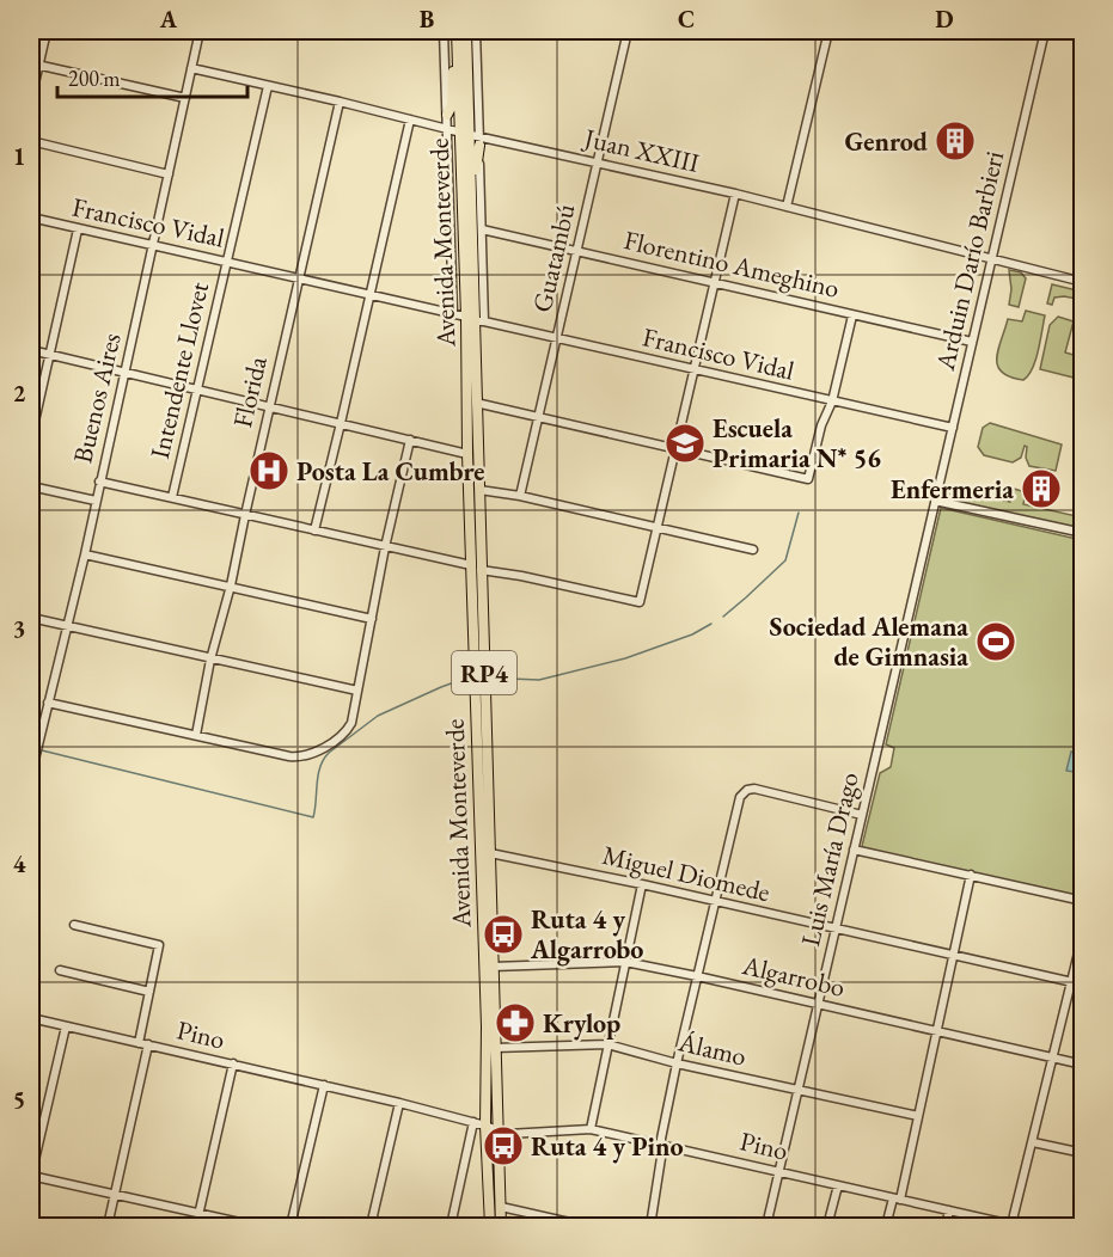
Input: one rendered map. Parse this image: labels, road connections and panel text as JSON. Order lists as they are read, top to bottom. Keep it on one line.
{"streets":{"main road":["Avenida Monteverde","RP4"],"street":["Juan XXIII","Francisco Vidal","Guatambú","Arduin Darío Barbieri","Florentino Ameghino","Intendente Llovet","Florida","Buenos Aires","Luis María Drago","Miguel Diomede","Algarrobo","Pino","Álamo"]},"crossings":[["Juan XXIII","Avenida Monteverde"],["Juan XXIII","Guatambú"],["Juan XXIII","Arduin Darío Barbieri"],["Juan XXIII","Intendente Llovet"],["Juan XXIII","Florida"],["Juan XXIII","Buenos Aires"],["Francisco Vidal","Avenida Monteverde"],["Francisco Vidal","Guatambú"],["Francisco Vidal","Arduin Darío Barbieri"],["Francisco Vidal","Intendente Llovet"],["Francisco Vidal","Florida"],["Francisco Vidal","Buenos Aires"],["Avenida Monteverde","Miguel Diomede"],["Avenida Monteverde","Algarrobo"],["Avenida Monteverde","Pino"],["Avenida Monteverde","Álamo"],["Guatambú","Florentino Ameghino"],["Arduin Darío Barbieri","Florentino Ameghino"],["Arduin Darío Barbieri","Luis María Drago"],["Luis María Drago","Miguel Diomede"],["Luis María Drago","Algarrobo"],["Luis María Drago","Pino"],["Luis María Drago","Álamo"]],"places":{"building":["Genrod","Enfermeria"],"school or university":["Escuela Primaria N* 56"],"hospital":["Posta La Cumbre"],"sports":["Sociedad Alemana de Gimnasia"],"bus stop":["Ruta 4 y Algarrobo","Ruta 4 y Pino"],"pharmacy":["Krylop"]},"scale_bar":"200 m","grid":{"columns":["A","B","C","D"],"rows":["1","2","3","4","5"]}}
